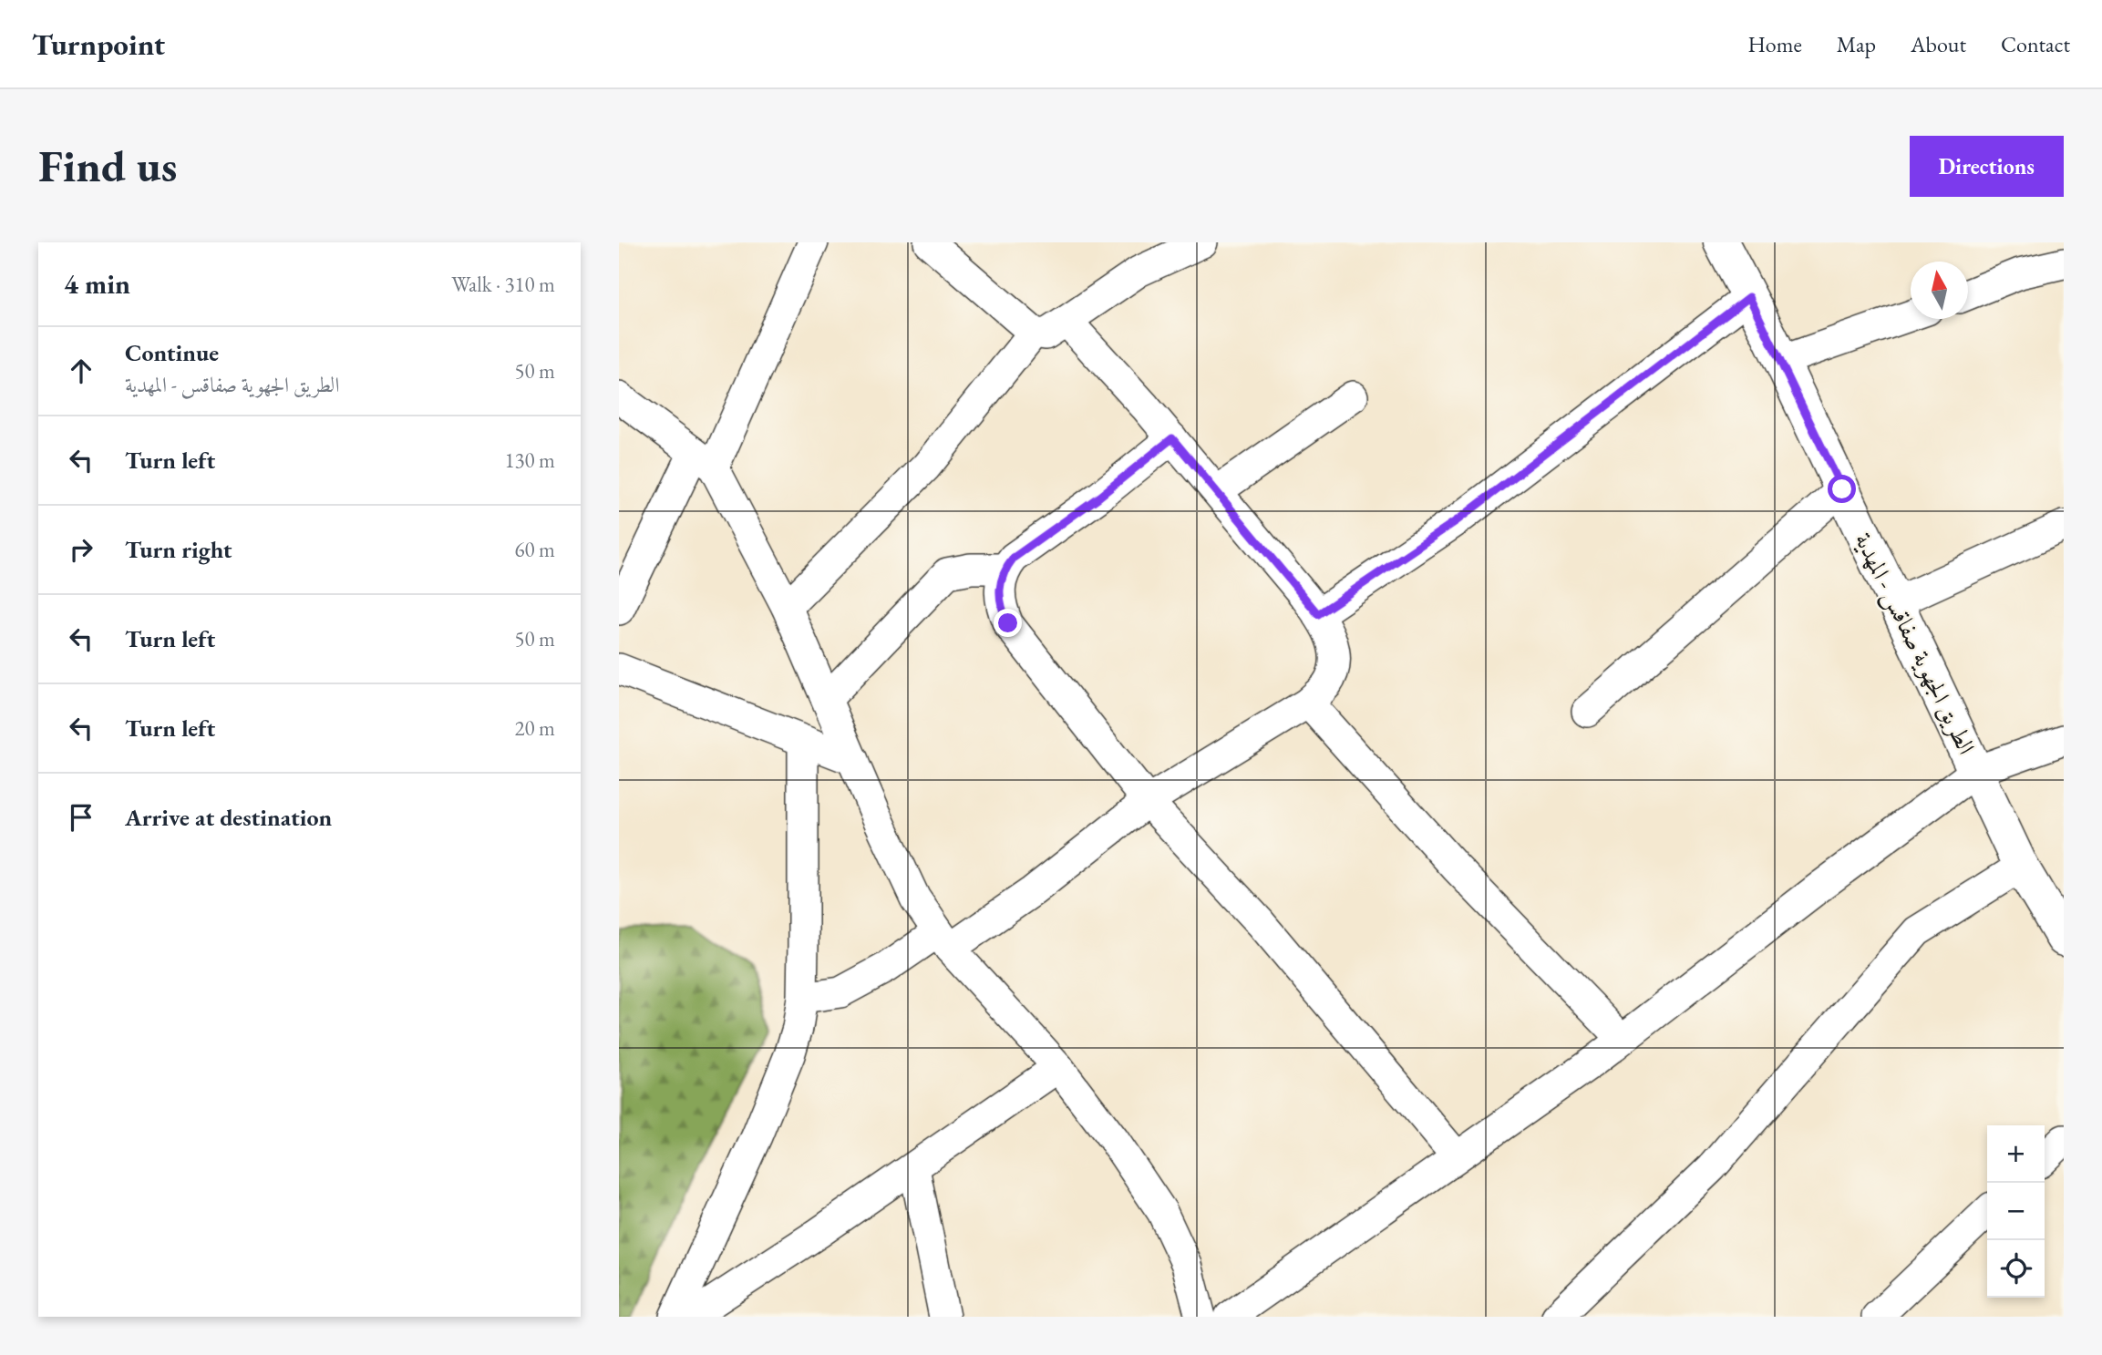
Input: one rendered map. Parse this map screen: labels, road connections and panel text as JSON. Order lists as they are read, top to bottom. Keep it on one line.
{"streets":{"main road":["الطريق الجهوية صفاقس - المهدية"]},"north":"top","page":{"header":"Turnpoint","nav":["Home","Map","About","Contact"],"buttons":"Directions","title":"Find us","heading":["4 min","Walk · 310 m"],"list":[["Continue","الطريق الجهوية صفاقس - المهدية","50 m"],["Turn left","130 m"],["Turn right","60 m"],["Turn left","50 m"],["Turn left","20 m"],"Arrive at destination"],"map_buttons":["+","−"]}}
